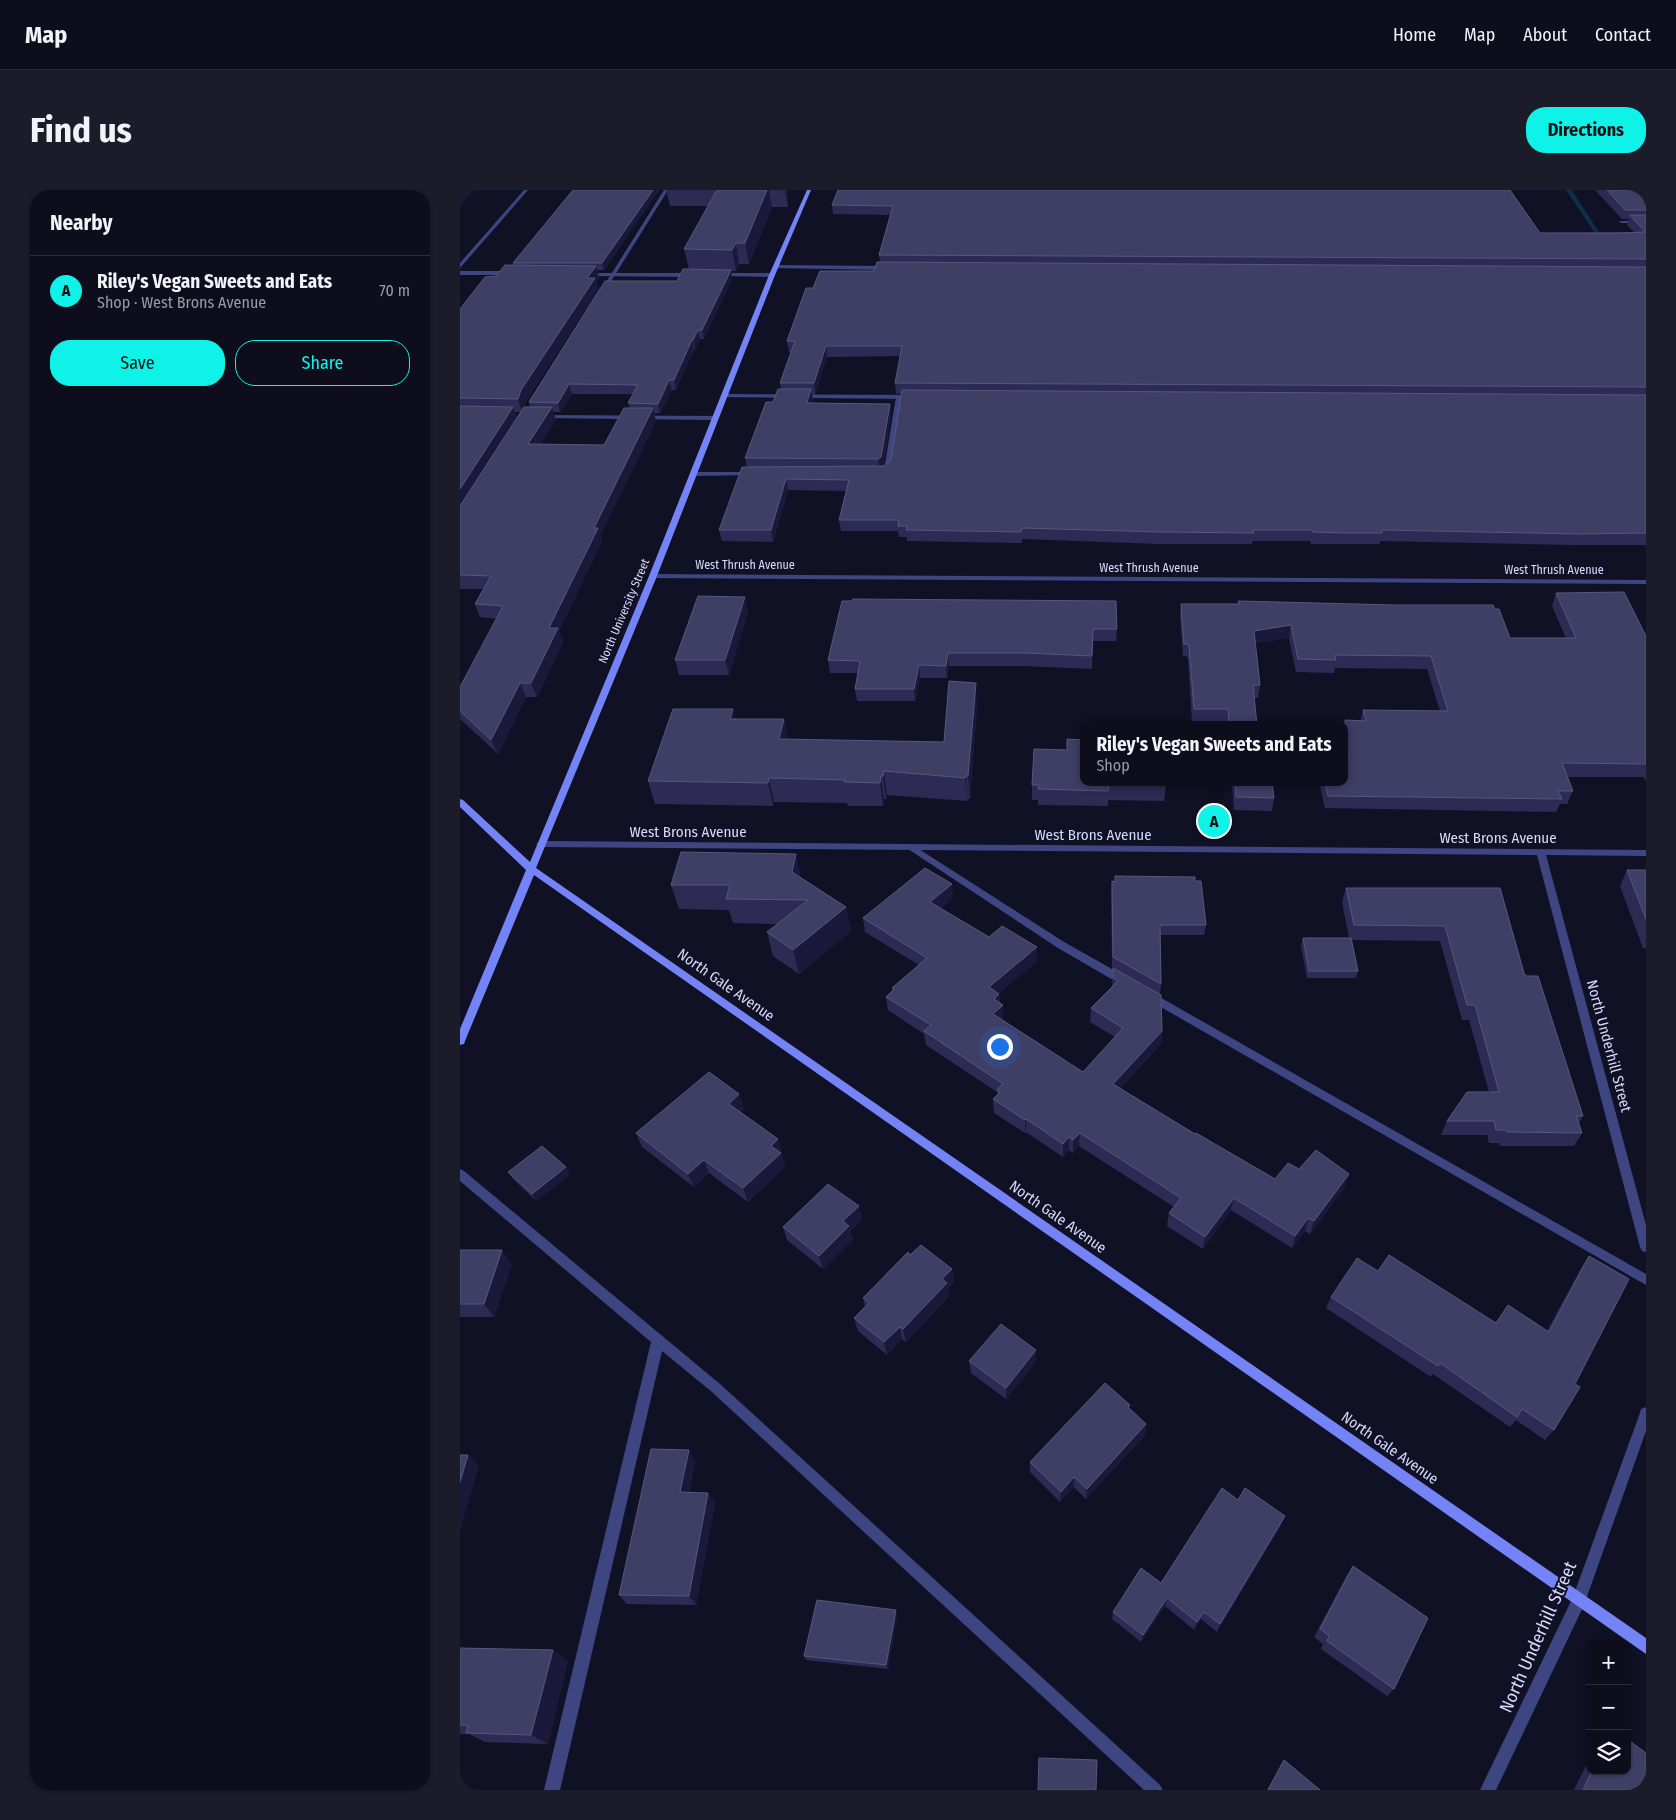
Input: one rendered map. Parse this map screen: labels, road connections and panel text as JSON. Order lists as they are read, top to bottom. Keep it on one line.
{"streets":{"main road":["North University Street","North Gale Avenue"],"street":["West Thrush Avenue","West Brons Avenue","North Underhill Street"]},"crossings":[["West Thrush Avenue","North University Street"],["North University Street","West Brons Avenue"],["North University Street","North Gale Avenue"],["West Brons Avenue","North Underhill Street"],["North Gale Avenue","North Underhill Street"]],"page":{"header":"Map","nav":["Home","Map","About","Contact"],"buttons":["Directions",["Save","Share"]],"title":"Find us","heading":"Nearby","list":[{"mark":"A","name":"Riley's Vegan Sweets and Eats","note":"Shop · West Brons Avenue","value":"70 m"}],"popup":["Riley's Vegan Sweets and Eats","Shop"],"pins":"A","map_buttons":["+","−"]}}
